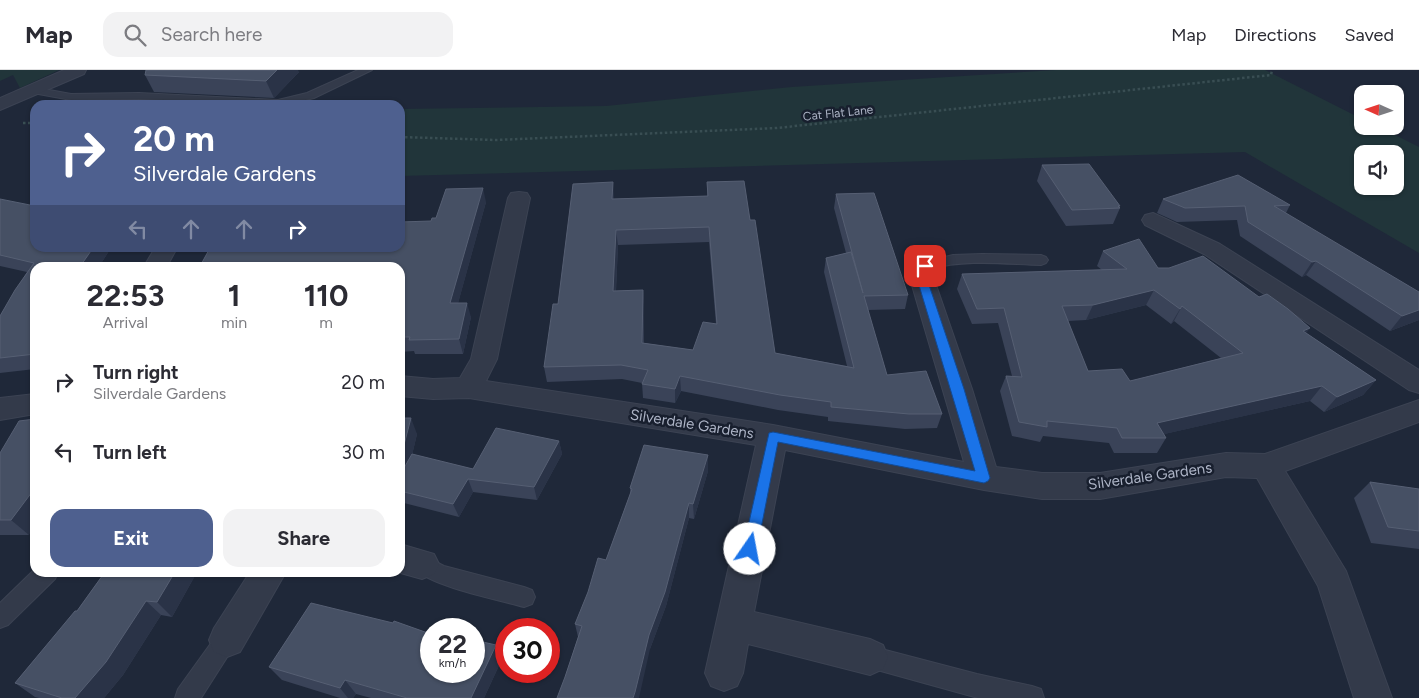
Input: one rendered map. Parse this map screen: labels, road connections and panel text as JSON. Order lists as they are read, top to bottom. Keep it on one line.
{"streets":{"street":["Silverdale Gardens"],"path":["Cat Flat Lane"]},"north":"left","page":{"header":"Map","search":"Search here","nav":["Map","Directions","Saved"],"turn":["20 m","Silverdale Gardens"],"eta":["22:53","Arrival","1","min","110","m"],"list":[{"name":"Turn right","note":"Silverdale Gardens","value":"20 m"},{"name":"Turn left","value":"30 m"}],"buttons":["Exit","Share"],"speed":"22 km/h","limit":"30"}}
